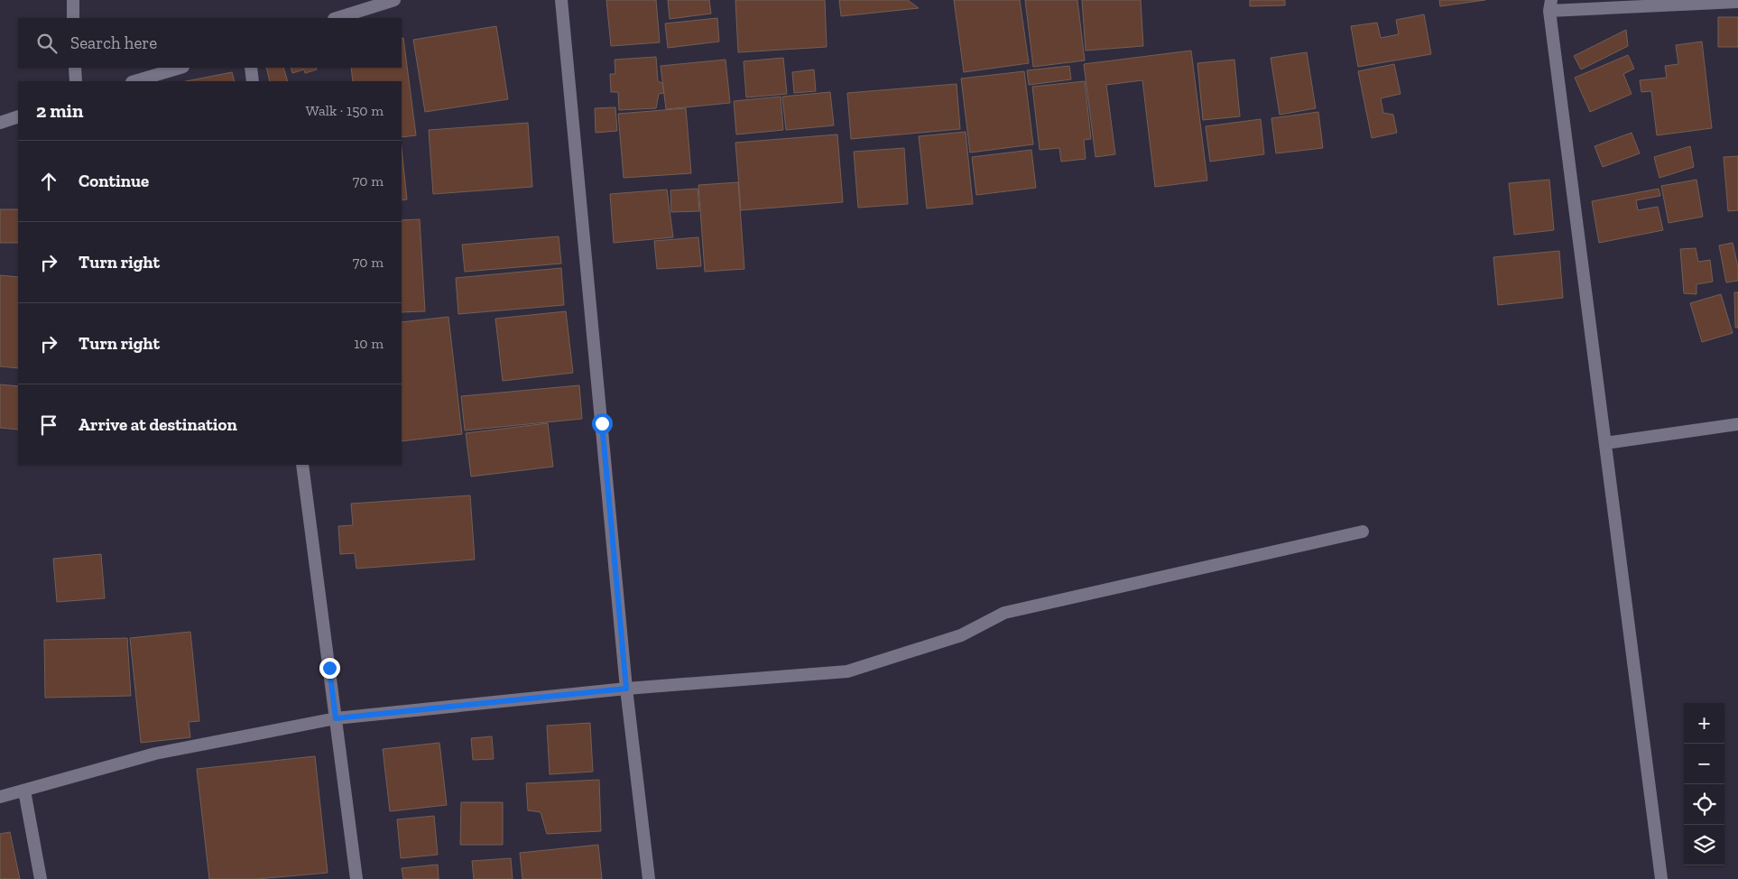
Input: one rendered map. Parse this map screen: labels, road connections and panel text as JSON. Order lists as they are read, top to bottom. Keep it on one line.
{"page":{"search":"Search here","heading":["2 min","Walk · 150 m"],"list":[["Continue","70 m"],["Turn right","70 m"],["Turn right","10 m"],"Arrive at destination"],"map_buttons":["+","−"]}}
